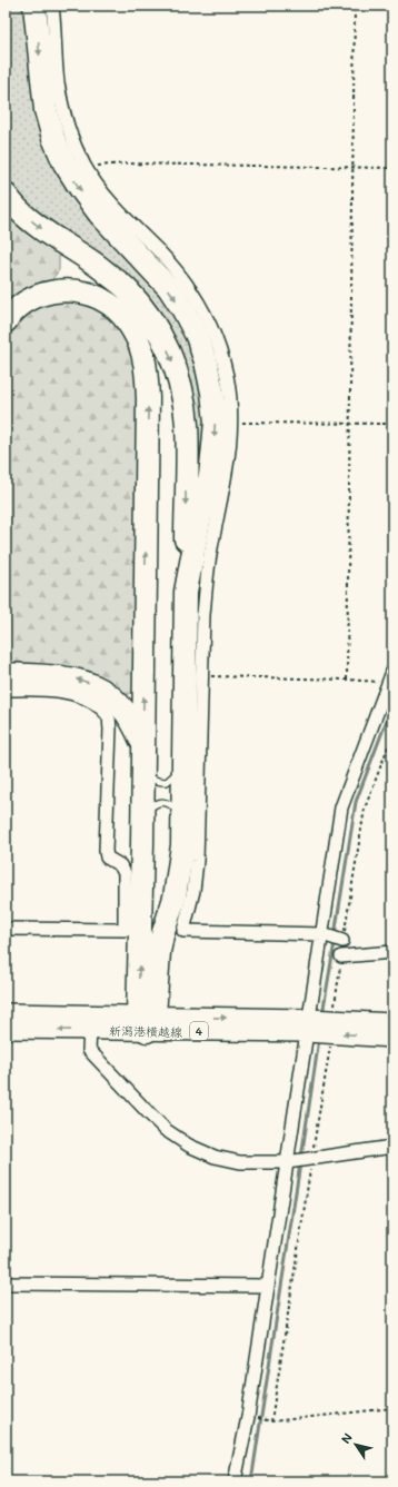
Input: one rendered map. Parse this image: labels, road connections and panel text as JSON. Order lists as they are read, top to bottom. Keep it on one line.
{"streets":{"main road":["新潟港横越線","4"]},"north":"top left"}
